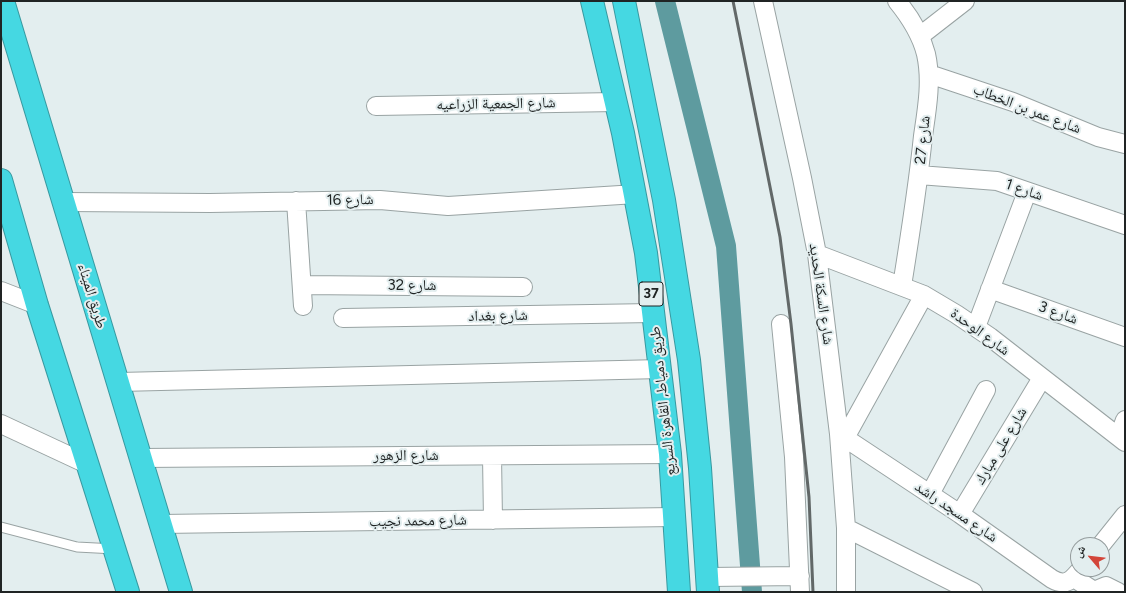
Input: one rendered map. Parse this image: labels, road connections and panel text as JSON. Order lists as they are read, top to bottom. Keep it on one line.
{"streets":{"highway":["37","طريق الميناء","طريق دمياط, القاهرة السريع"],"street":["شارع الجمعية الزراعيه","شارع عمر بن الخطاب","شارع 27","شارع 1","شارع 16","شارع 32","شارع السكة الحديد","شارع 3","شارع بغداد","شارع الوحدة","شارع على مبارك","شارع الزهور","شارع مسجد راشد","شارع محمد نجيب"]},"crossings":[["شارع الجمعية الزراعيه","طريق دمياط, القاهرة السريع"],["شارع عمر بن الخطاب","شارع 27"],["شارع 27","شارع 1"],["شارع 27","شارع الوحدة"],["شارع 16","طريق الميناء"],["شارع 16","طريق دمياط, القاهرة السريع"],["شارع السكة الحديد","شارع الوحدة"],["شارع السكة الحديد","شارع مسجد راشد"],["طريق الميناء","شارع الزهور"],["طريق الميناء","شارع محمد نجيب"],["شارع بغداد","طريق دمياط, القاهرة السريع"],["شارع الوحدة","شارع على مبارك"],["طريق دمياط, القاهرة السريع","شارع الزهور"],["طريق دمياط, القاهرة السريع","شارع محمد نجيب"],["شارع على مبارك","شارع مسجد راشد"]],"north":"top left"}
